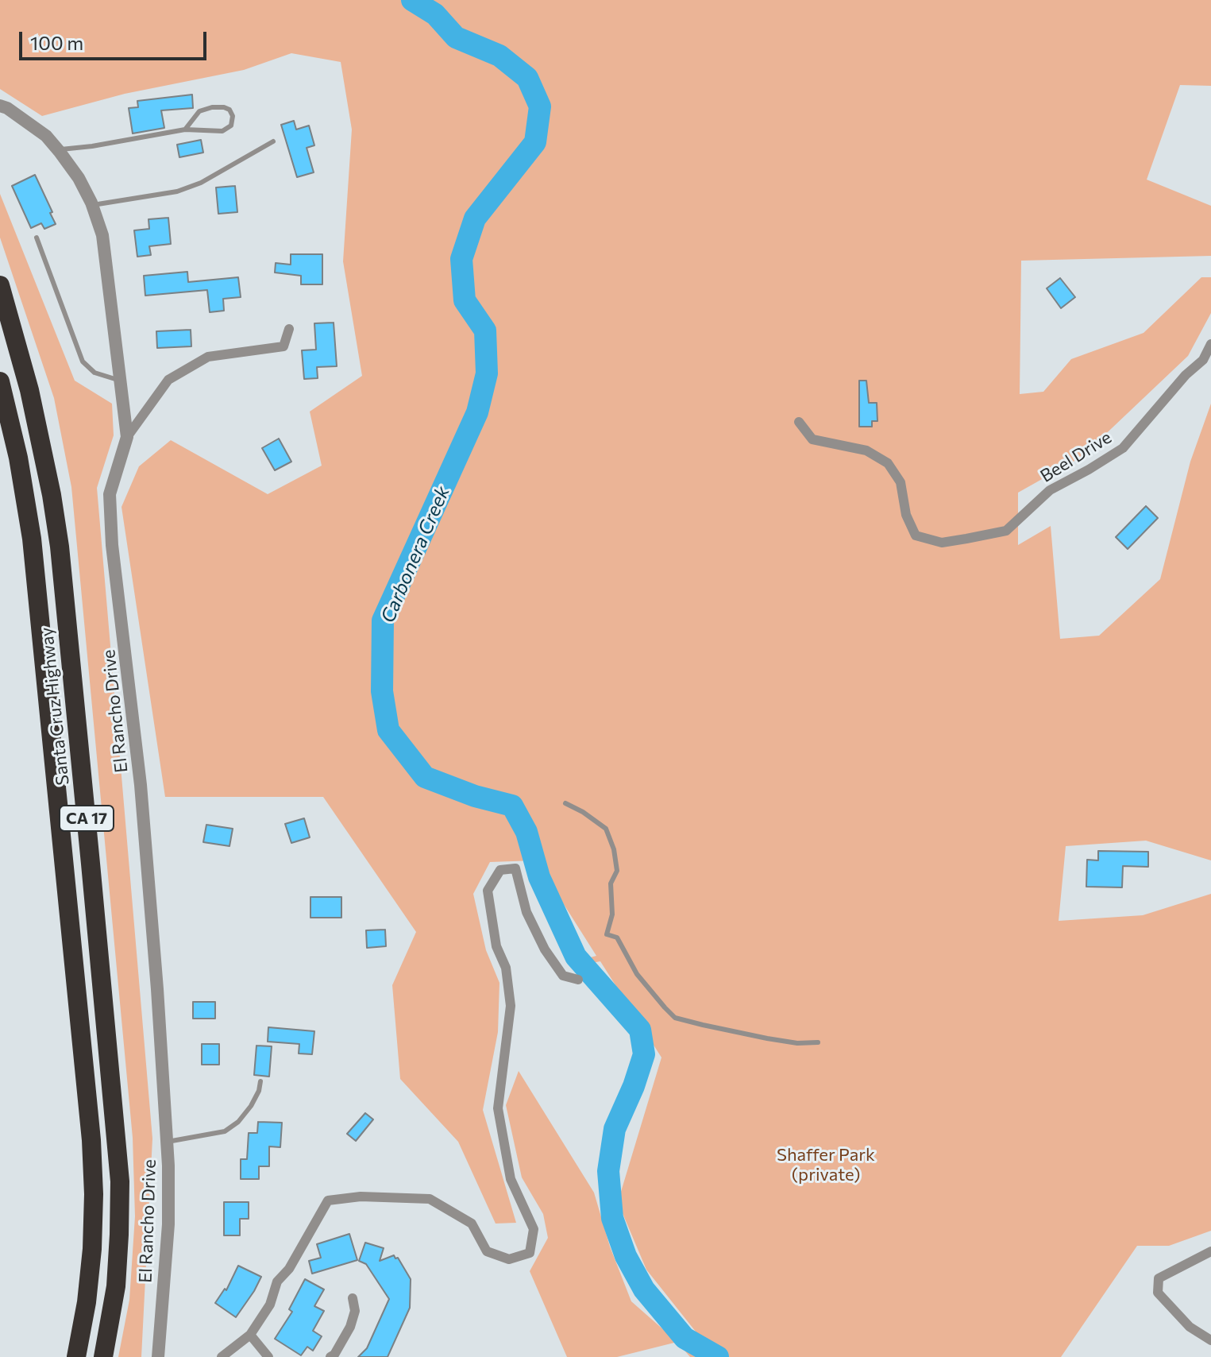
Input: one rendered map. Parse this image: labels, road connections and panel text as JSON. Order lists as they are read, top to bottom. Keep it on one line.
{"streets":{"highway":["Santa Cruz Highway","CA 17"],"street":["Beel Drive","El Rancho Drive"]},"water":["Carbonera Creek"],"parks":["Shaffer Park (private)"],"scale_bar":"100 m"}
